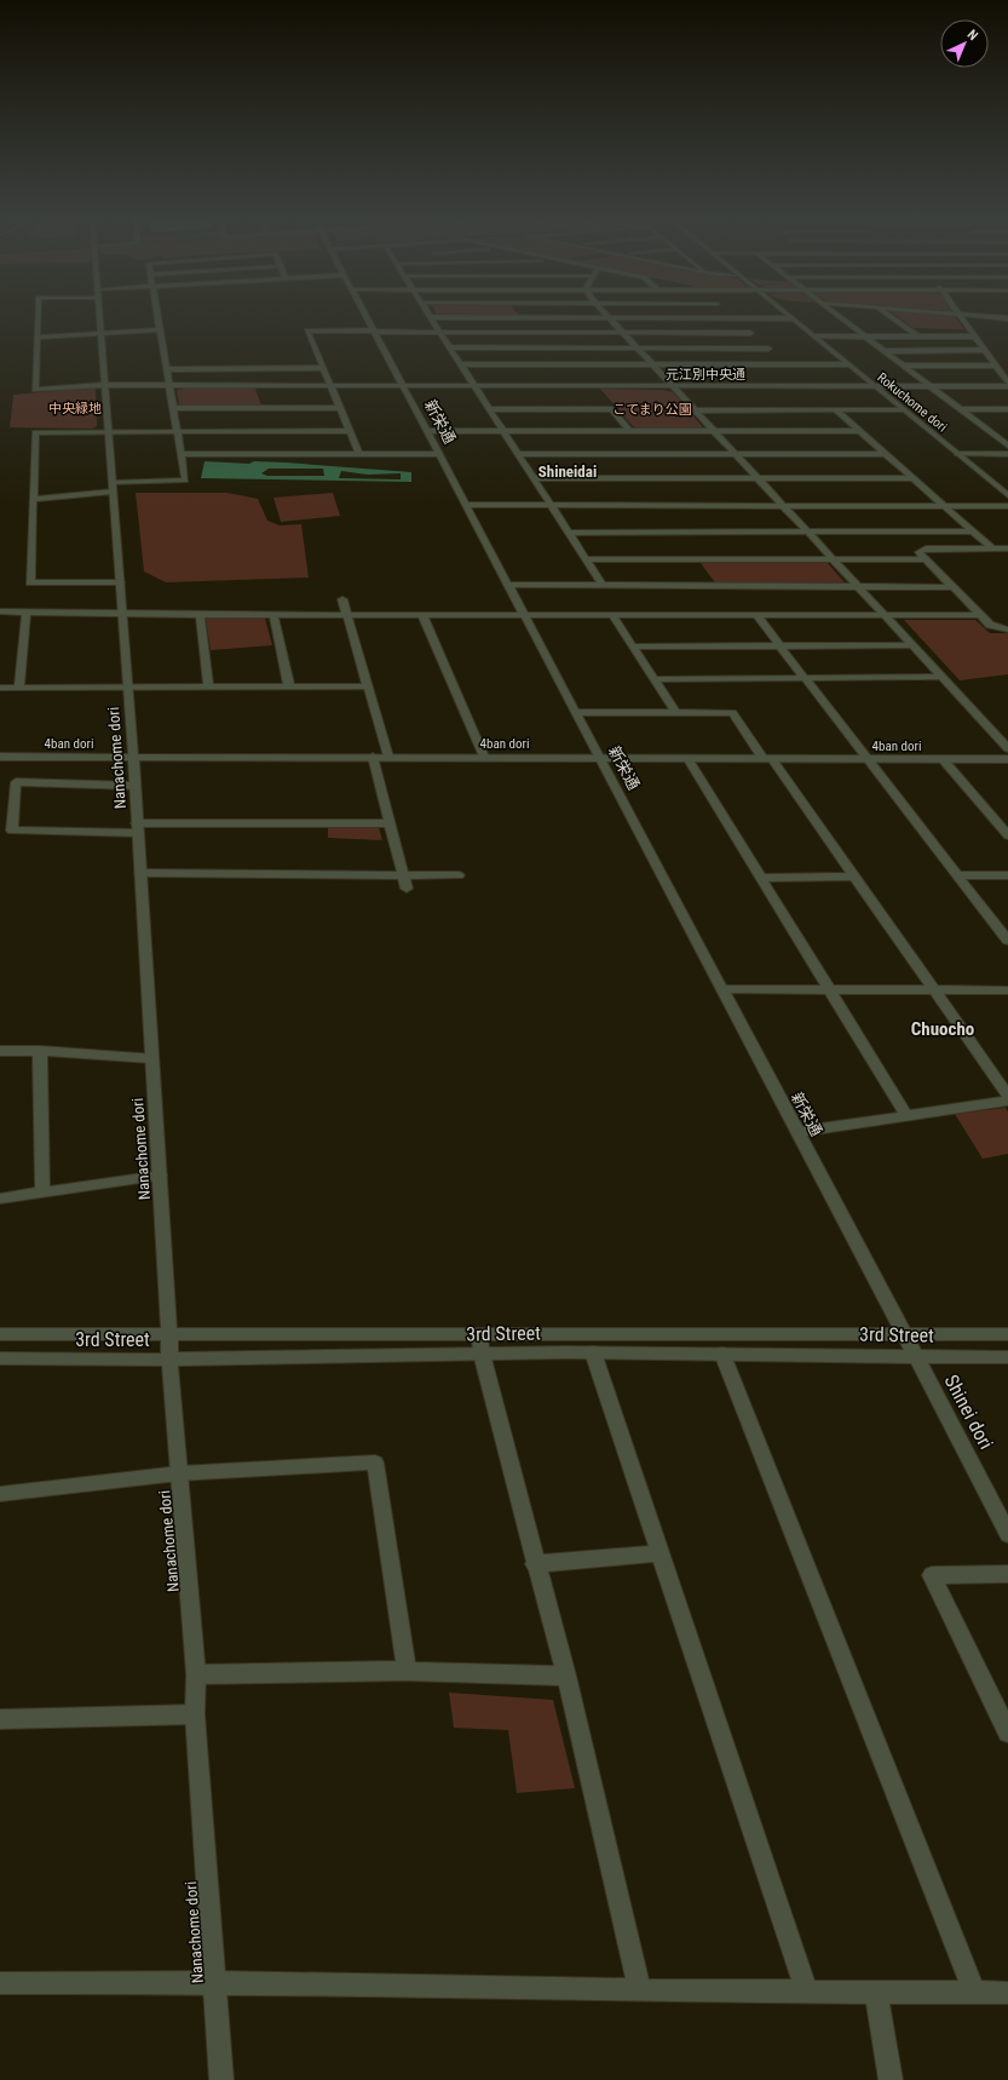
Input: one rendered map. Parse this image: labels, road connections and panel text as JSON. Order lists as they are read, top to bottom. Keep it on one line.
{"streets":{"street":["元江別中央通","Rokuchome dori","新栄通","4ban dori","Nanachome dori","3rd Street","Shinei dori"]},"crossings":[["元江別中央通","Rokuchome dori"],["元江別中央通","新栄通"],["元江別中央通","Nanachome dori"],["新栄通","4ban dori"],["新栄通","3rd Street"],["新栄通","Shinei dori"],["4ban dori","Nanachome dori"],["Nanachome dori","3rd Street"],["3rd Street","Shinei dori"]],"districts":["Shineidai","Chuocho"],"parks":["中央緑地","こてまり公園"],"north":"top right"}
